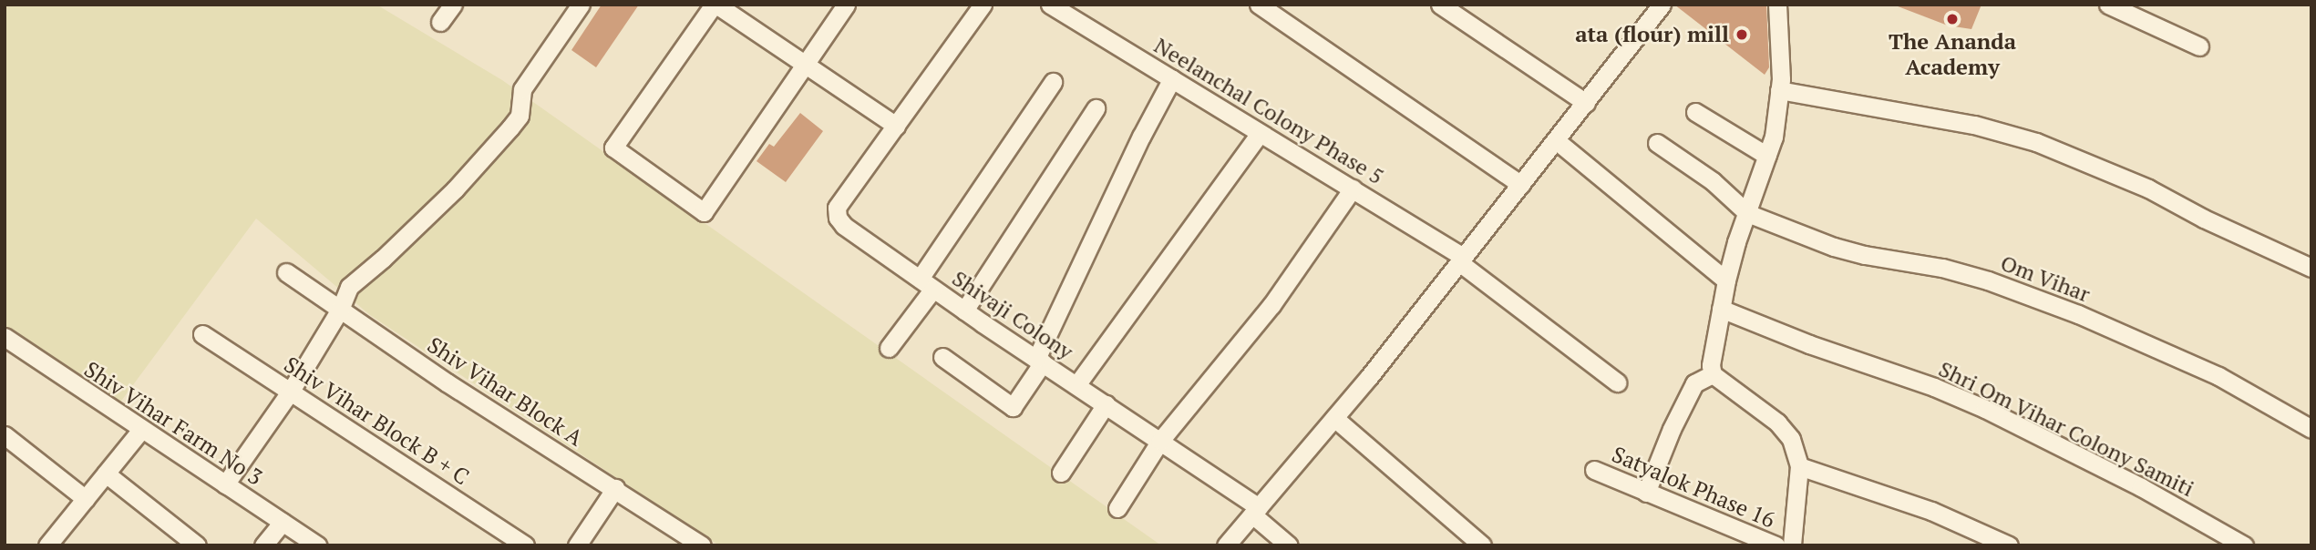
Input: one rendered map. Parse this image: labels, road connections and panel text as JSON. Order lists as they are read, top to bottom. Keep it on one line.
{"streets":{"street":["Neelanchal Colony Phase 5","Om Vihar","Shivaji Colony","Shiv Vihar Block A","Shiv Vihar Block B + C","Shiv Vihar Farm No 3","Shri Om Vihar Colony Samiti","Satyalok Phase 16"]},"places":["The Ananda Academy","ata (flour) mill"]}
